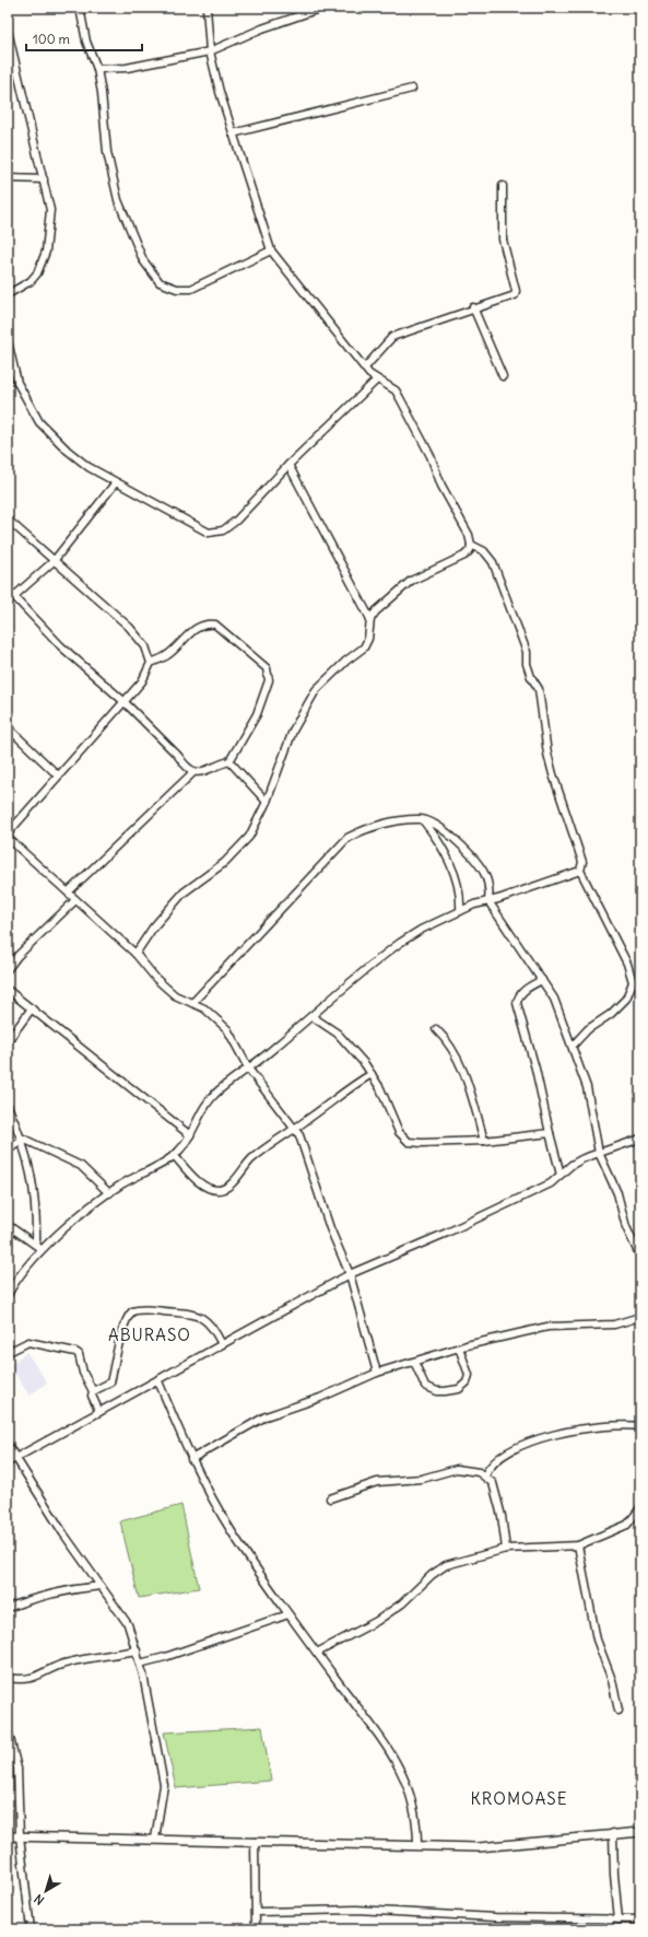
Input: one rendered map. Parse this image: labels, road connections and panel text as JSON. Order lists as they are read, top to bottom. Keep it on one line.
{"districts":["ABURASO","KROMOASE"],"scale_bar":"100 m","north":"bottom left"}
